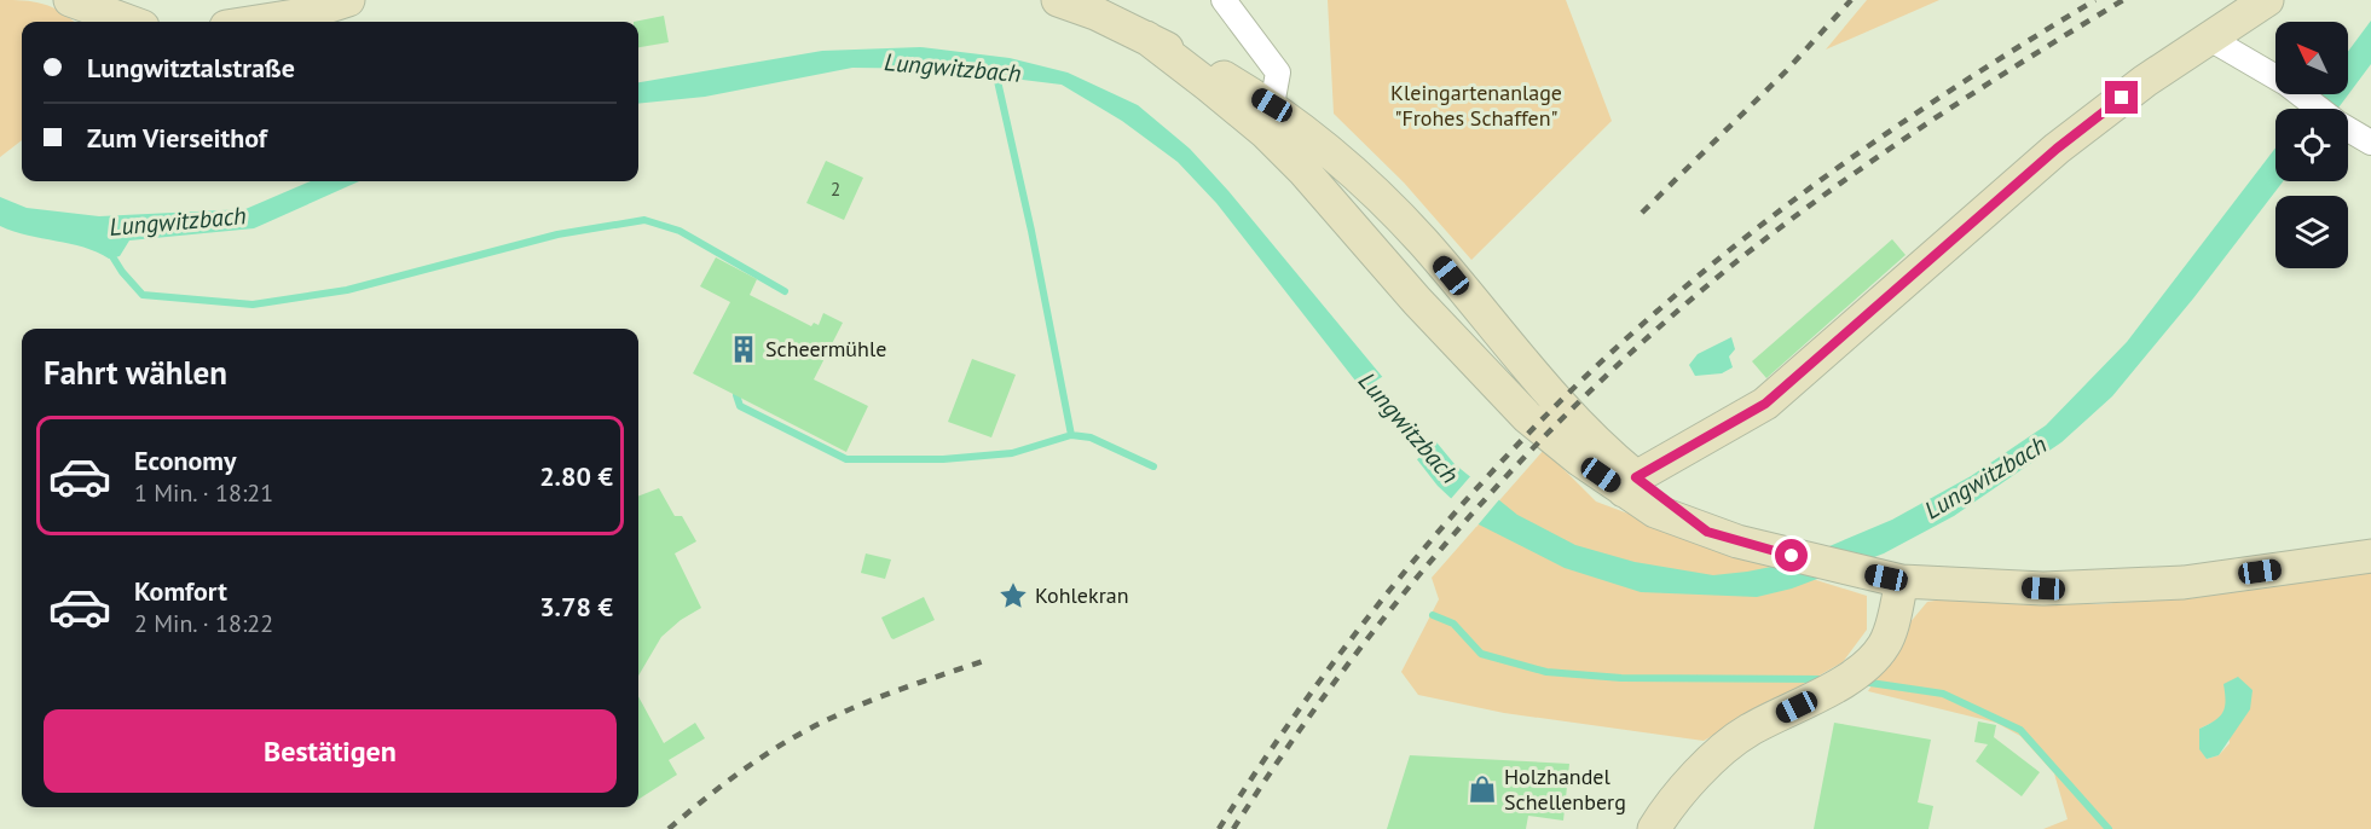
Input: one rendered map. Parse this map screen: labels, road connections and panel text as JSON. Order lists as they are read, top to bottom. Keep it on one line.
{"water":["Lungwitzbach"],"parks":["Kleingartenanlage \"Frohes Schaffen\""],"places":{"building":["Scheermühle"],"place":["Kohlekran"],"shop":["Holzhandel Schellenberg"]},"house_numbers":["2"],"north":"top left","page":{"banner":["Lungwitztalstraße","Zum Vierseithof"],"heading":"Fahrt wählen","list":[{"name":"Economy","note":"1 Min. · 18:21","value":"2.80 €"},{"name":"Komfort","note":"2 Min. · 18:22","value":"3.78 €"}],"buttons":"Bestätigen"}}
